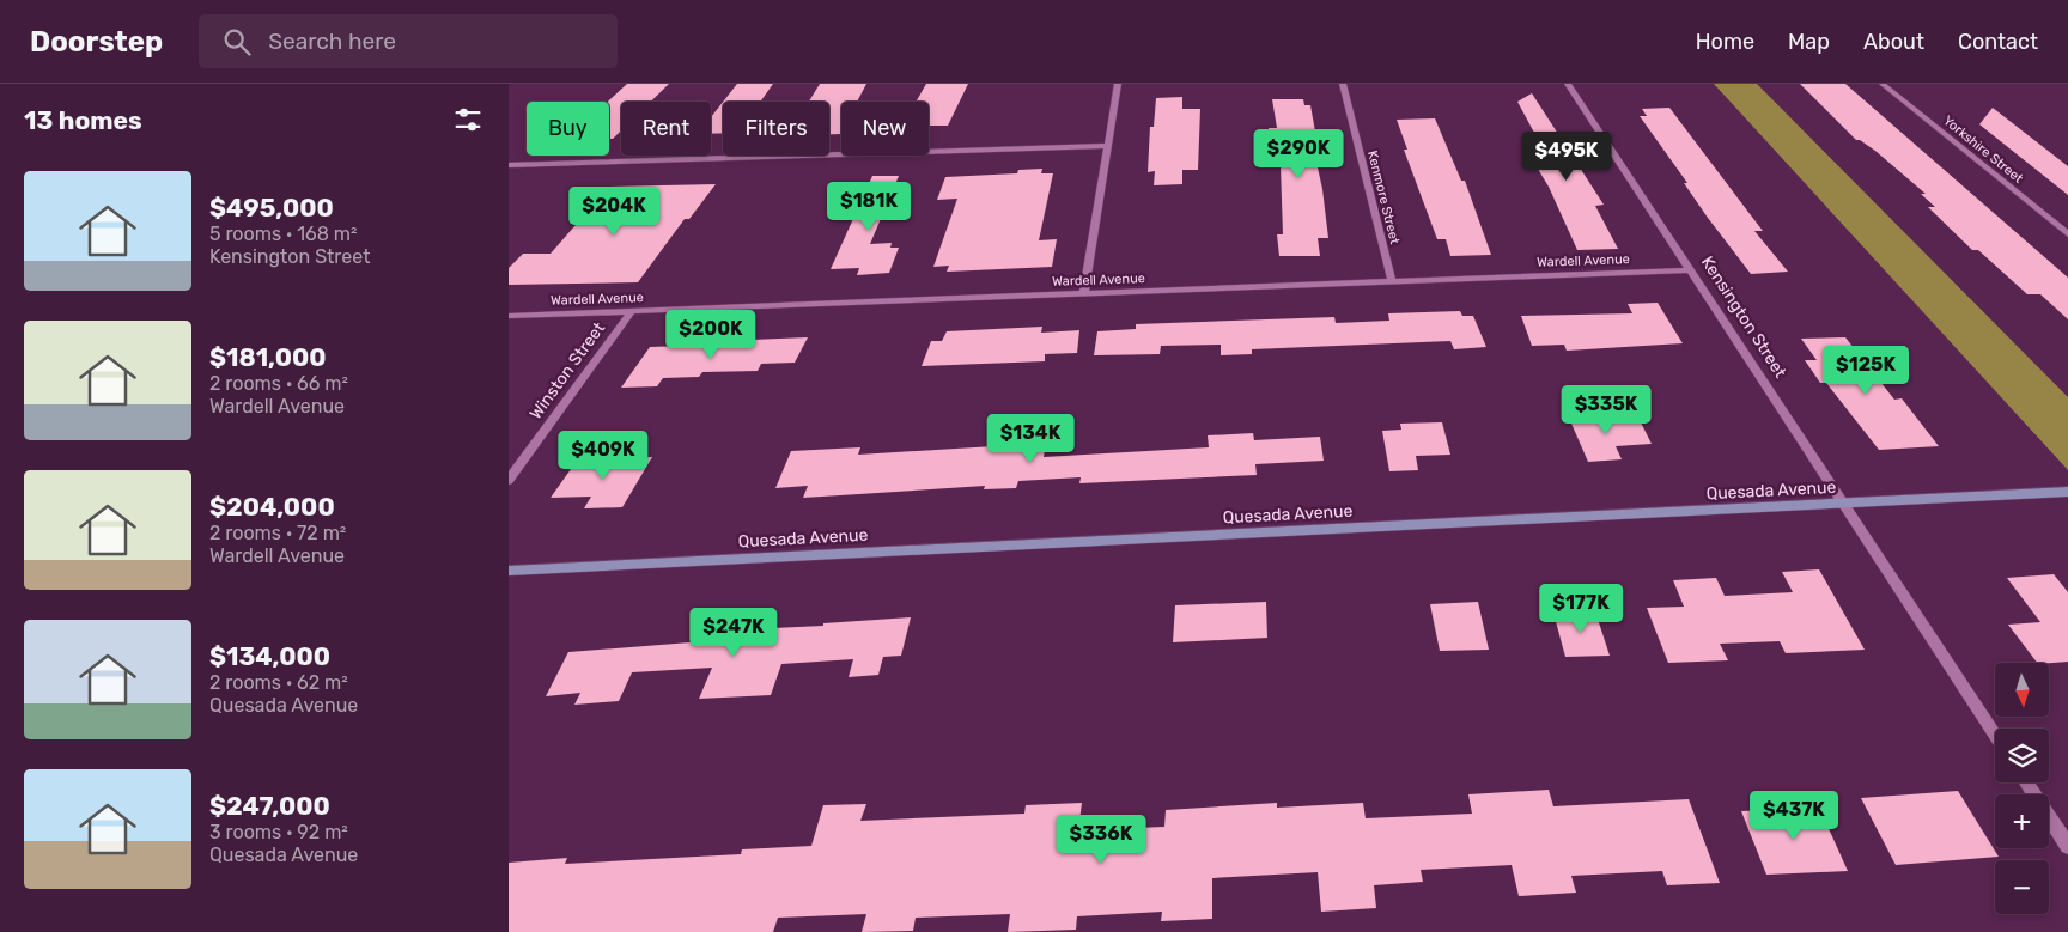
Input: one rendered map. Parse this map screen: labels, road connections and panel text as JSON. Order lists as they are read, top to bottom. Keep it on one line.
{"streets":{"street":["Yorkshire Street","Kenmore Street","Wardell Avenue","Kensington Street","Winston Street","Quesada Avenue"]},"crossings":[["Kenmore Street","Wardell Avenue"],["Wardell Avenue","Kensington Street"],["Wardell Avenue","Winston Street"],["Kensington Street","Quesada Avenue"]],"north":"bottom","page":{"header":"Doorstep","search":"Search here","nav":["Home","Map","About","Contact"],"heading":"13 homes","chip":["Buy","Rent","Filters","New"],"price":["$290K","$495K","$181K","$204K","$200K","$125K","$335K","$134K","$409K","$177K","$247K","$437K","$336K"],"list":[{"name":"$495,000","note":"5 rooms · 168 m² · Kensington Street"},{"name":"$181,000","note":"2 rooms · 66 m² · Wardell Avenue"},{"name":"$204,000","note":"2 rooms · 72 m² · Wardell Avenue"},{"name":"$134,000","note":"2 rooms · 62 m² · Quesada Avenue"},{"name":"$247,000","note":"3 rooms · 92 m² · Quesada Avenue"}],"map_buttons":["+","−"]}}
